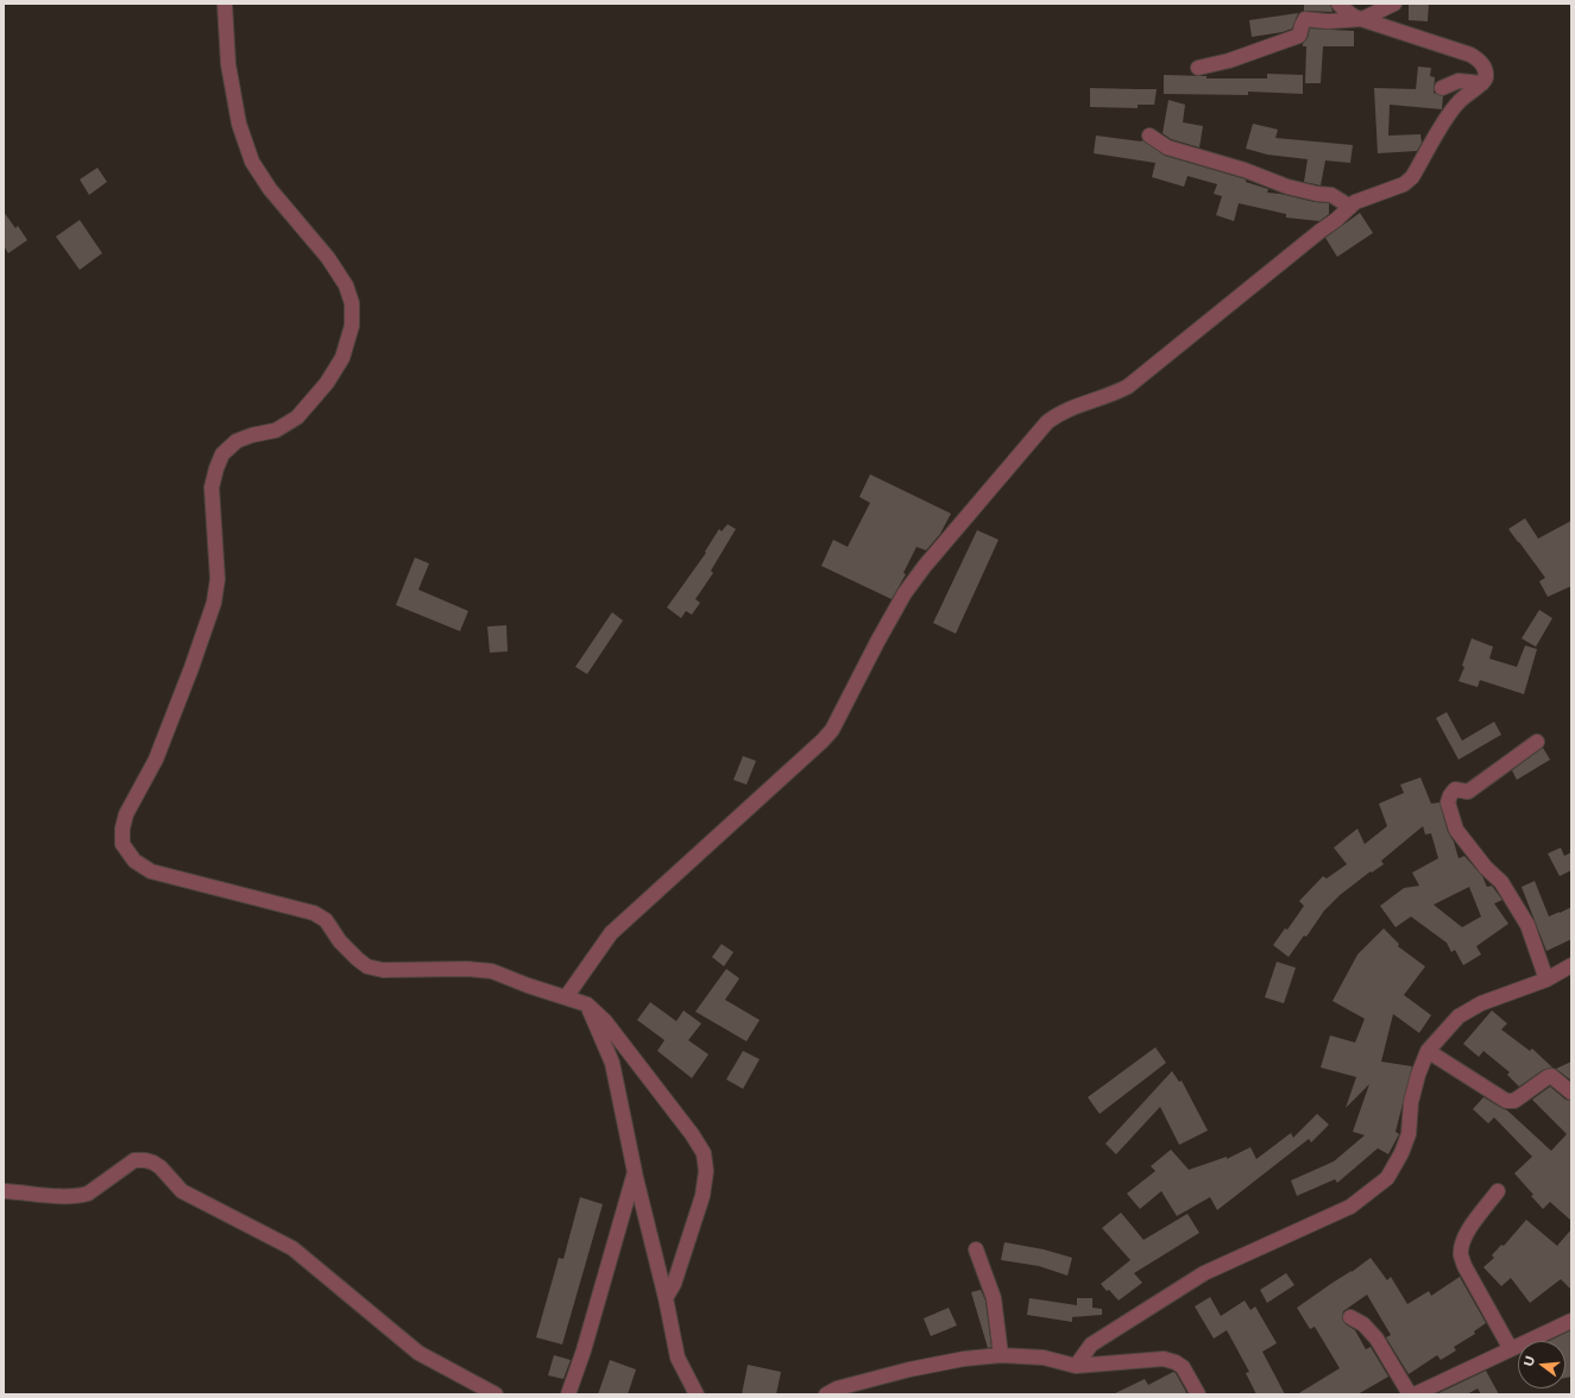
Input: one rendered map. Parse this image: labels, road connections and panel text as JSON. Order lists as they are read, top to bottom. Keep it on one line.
{"north":"left"}
